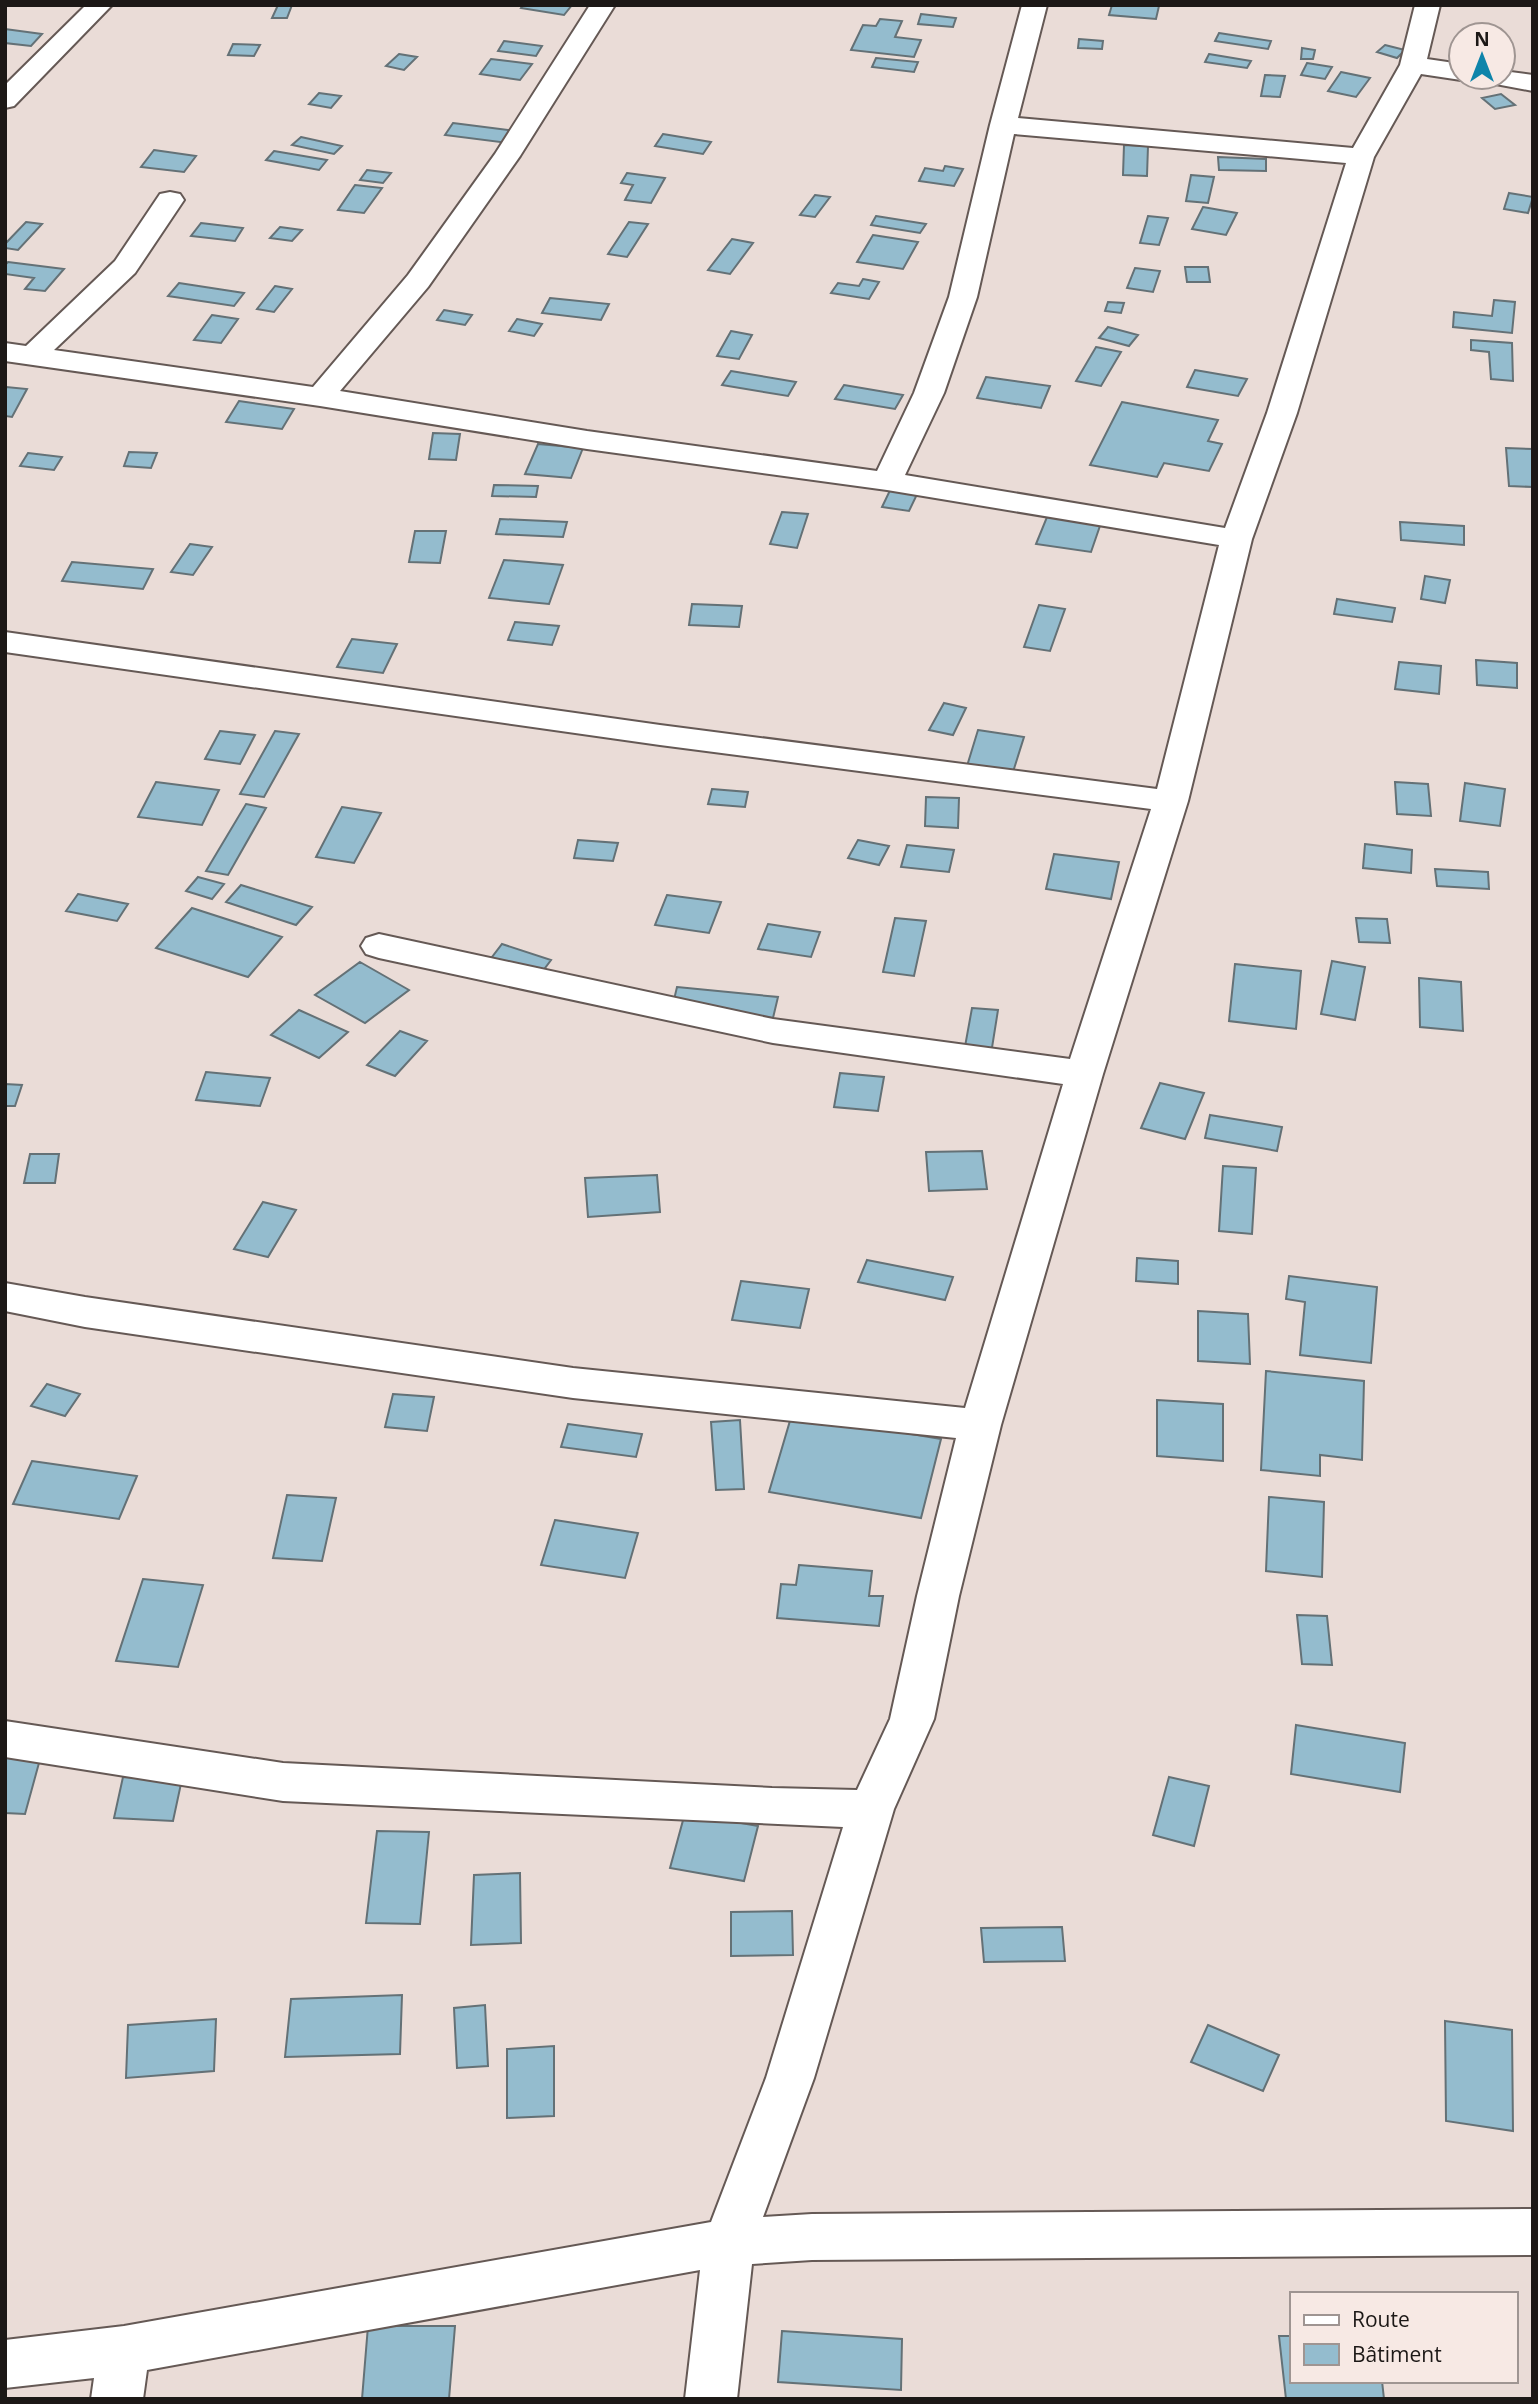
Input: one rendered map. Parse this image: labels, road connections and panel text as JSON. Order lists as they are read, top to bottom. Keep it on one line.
{"legend":["Route","Bâtiment"],"north":"top"}
